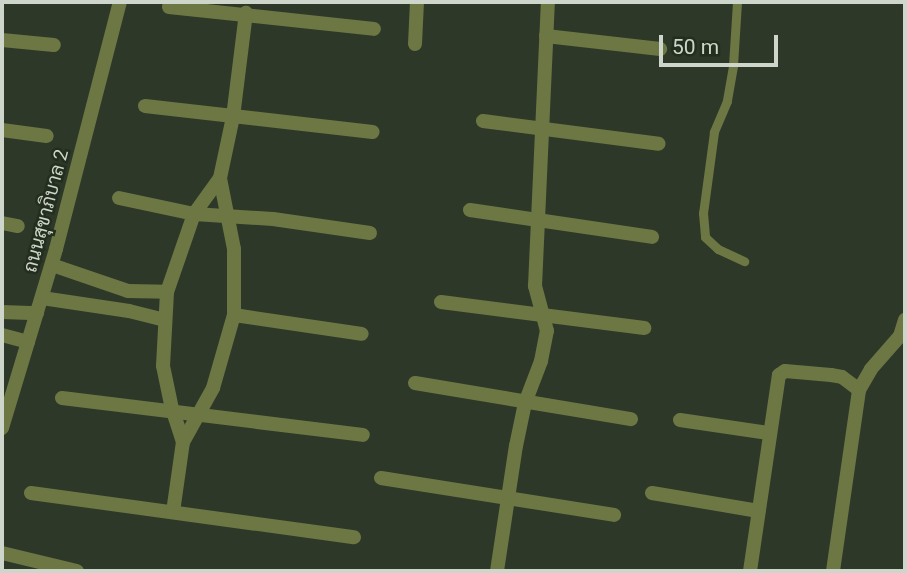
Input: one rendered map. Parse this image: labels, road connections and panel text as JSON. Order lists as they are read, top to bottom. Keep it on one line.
{"streets":{"street":["ถนนสุขาภิบาล 2"]},"scale_bar":"50 m"}
